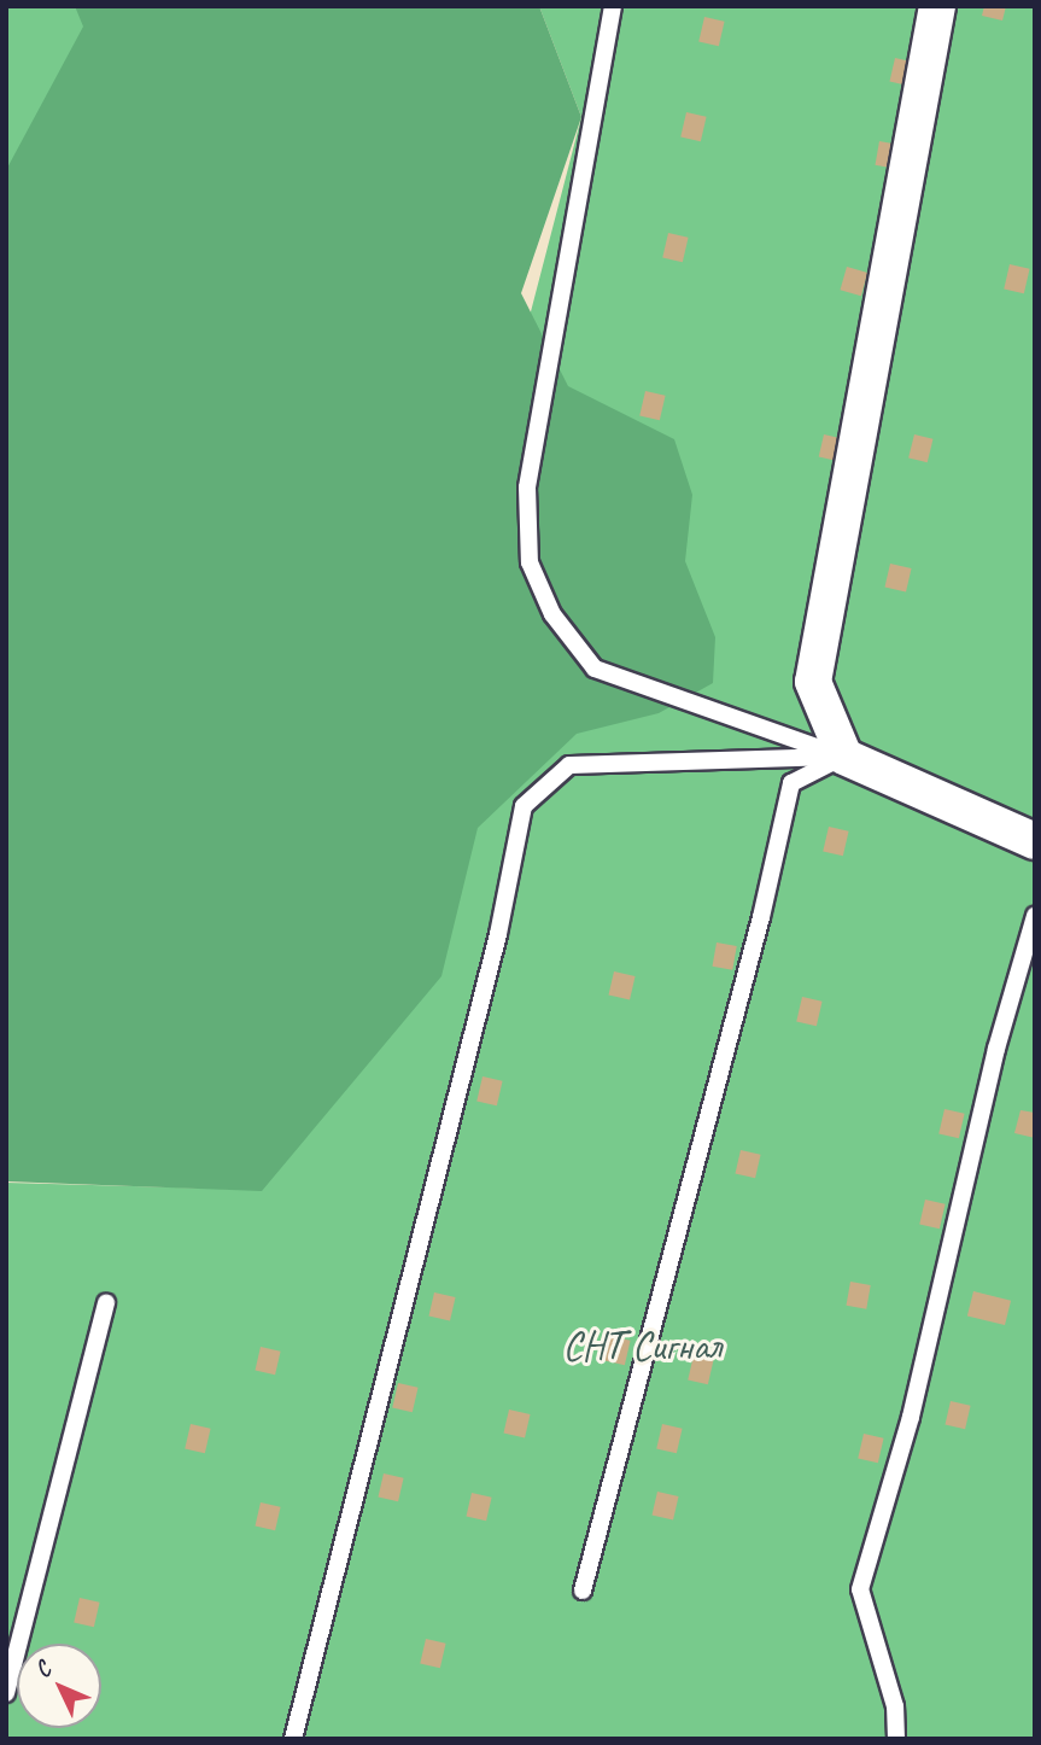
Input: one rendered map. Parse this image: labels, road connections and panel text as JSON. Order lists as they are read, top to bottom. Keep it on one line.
{"parks":["СНТ Сигнал"],"north":"top left"}
